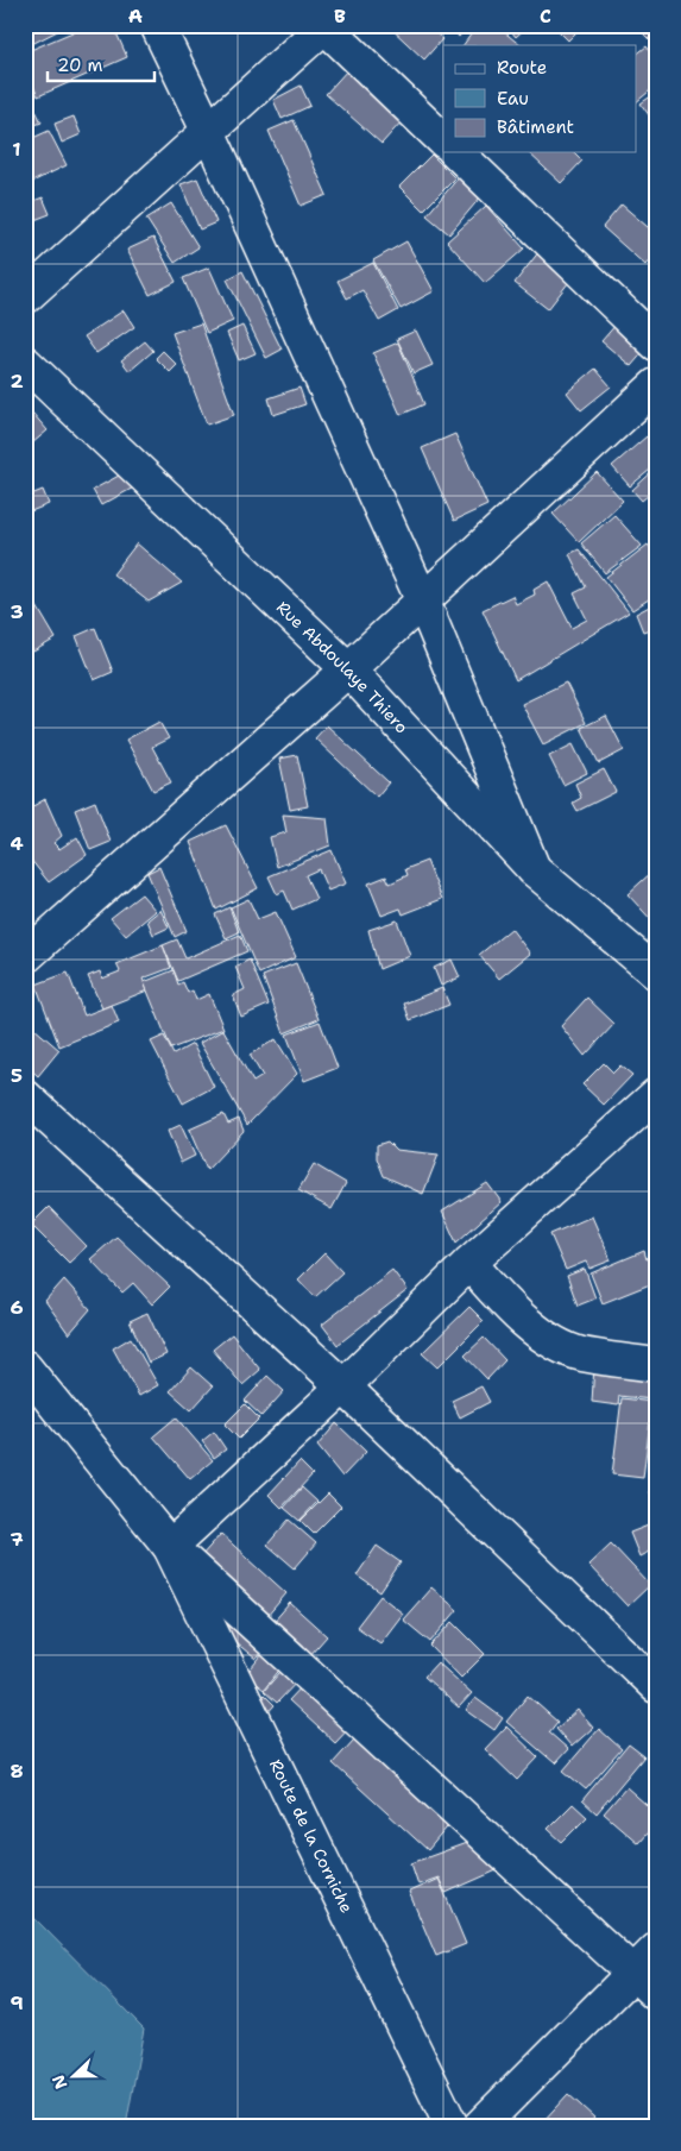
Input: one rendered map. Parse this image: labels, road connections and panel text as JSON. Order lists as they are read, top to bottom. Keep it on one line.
{"streets":{"street":["Rue Abdoulaye Thiero","Route de la Corniche"]},"legend":["Route","Eau","Bâtiment"],"scale_bar":"20 m","north":"left","grid":{"columns":["A","B","C"],"rows":["1","2","3","4","5","6","7","8","9"]}}
